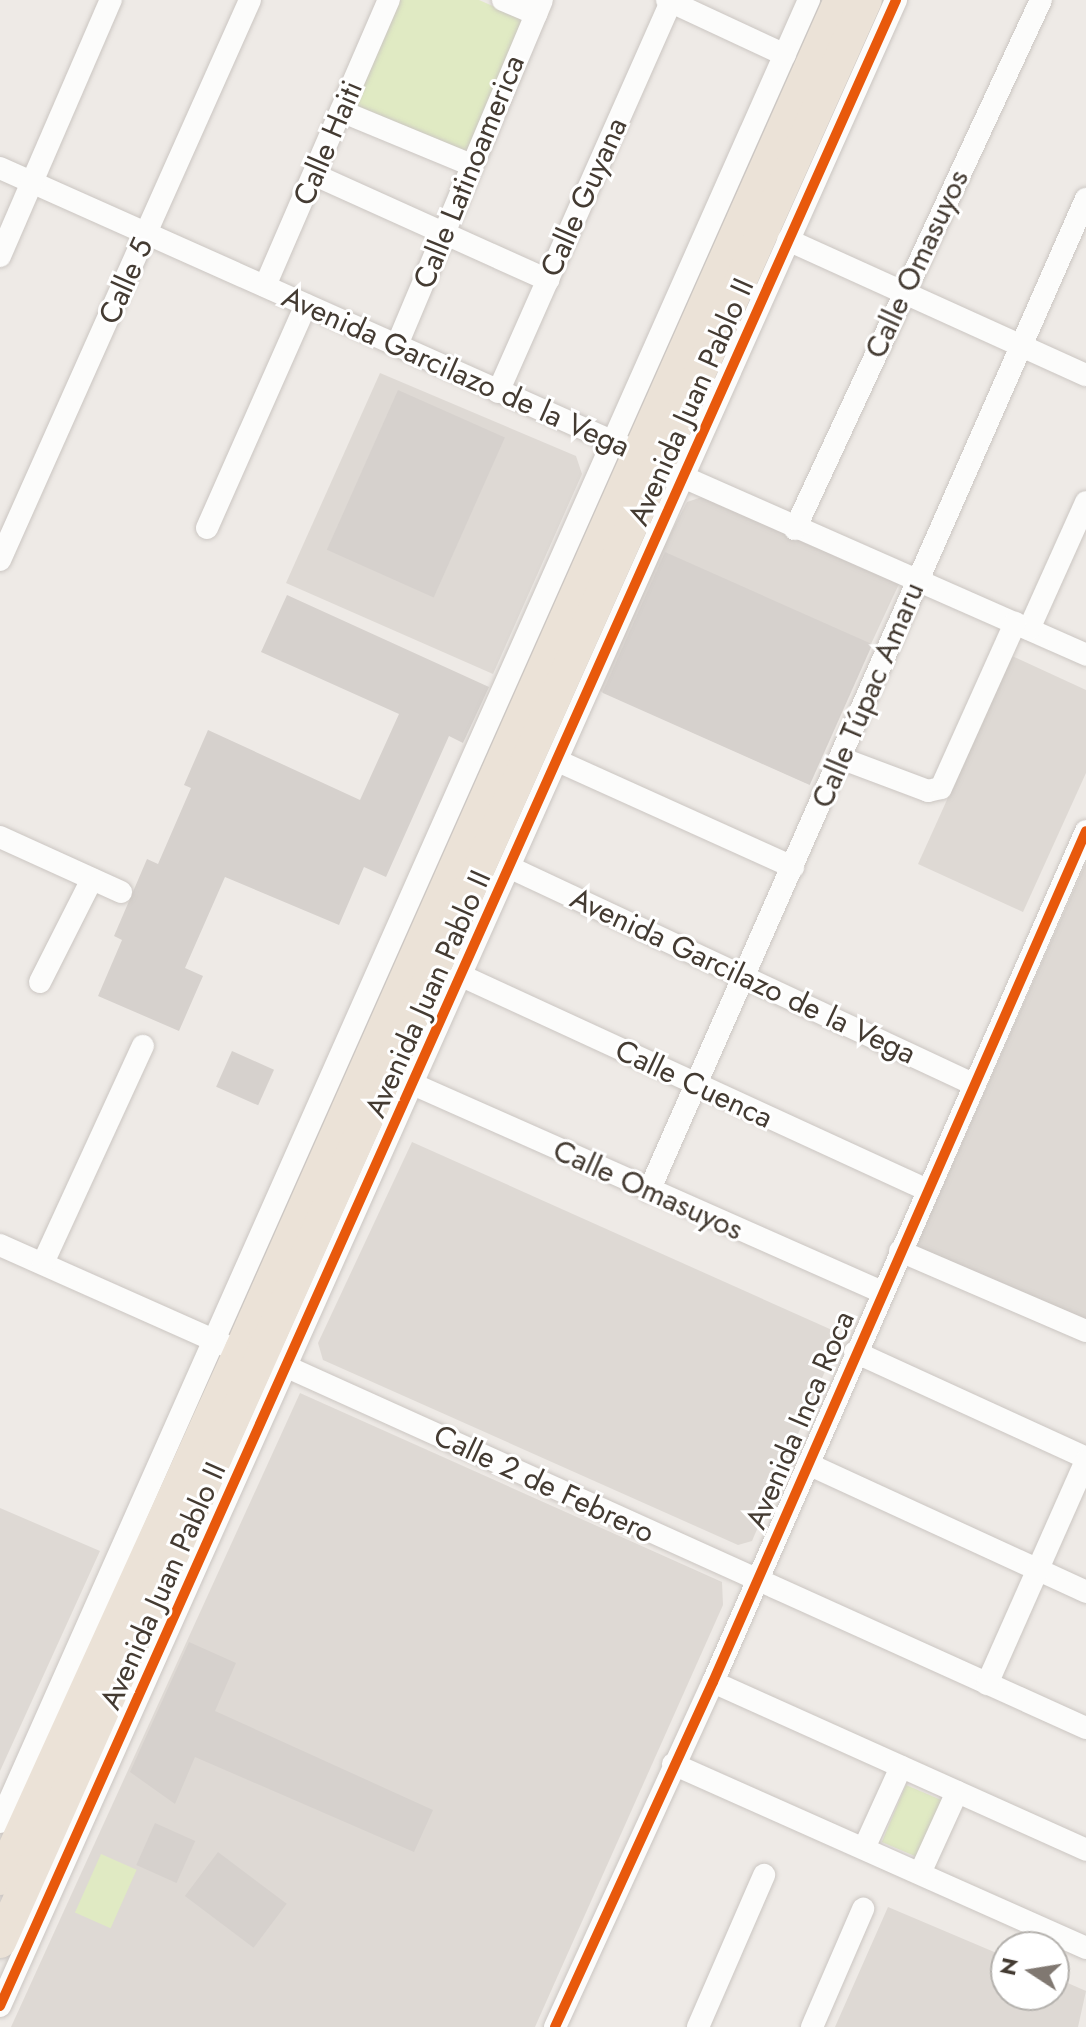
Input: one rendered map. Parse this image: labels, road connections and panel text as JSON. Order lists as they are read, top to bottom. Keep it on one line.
{"streets":{"highway":["Avenida Juan Pablo II"],"street":["Calle Haiti","Calle Latinoamerica","Calle Guyana","Calle Omasuyos","Calle 5","Avenida Garcilazo de la Vega","Calle Túpac Amaru","Calle Cuenca","Avenida Inca Roca","Calle 2 de Febrero"]},"crossings":[["Calle Haiti","Avenida Garcilazo de la Vega"],["Calle Latinoamerica","Avenida Garcilazo de la Vega"],["Calle Guyana","Avenida Garcilazo de la Vega"],["Calle Omasuyos","Avenida Garcilazo de la Vega"],["Calle Omasuyos","Avenida Juan Pablo II"],["Calle Omasuyos","Calle Túpac Amaru"],["Calle Omasuyos","Avenida Inca Roca"],["Calle 5","Avenida Garcilazo de la Vega"],["Avenida Garcilazo de la Vega","Avenida Juan Pablo II"],["Avenida Garcilazo de la Vega","Calle Túpac Amaru"],["Avenida Garcilazo de la Vega","Avenida Inca Roca"],["Avenida Juan Pablo II","Calle Cuenca"],["Avenida Juan Pablo II","Calle 2 de Febrero"],["Calle Túpac Amaru","Calle Cuenca"],["Calle Cuenca","Avenida Inca Roca"],["Avenida Inca Roca","Calle 2 de Febrero"]],"north":"left"}
